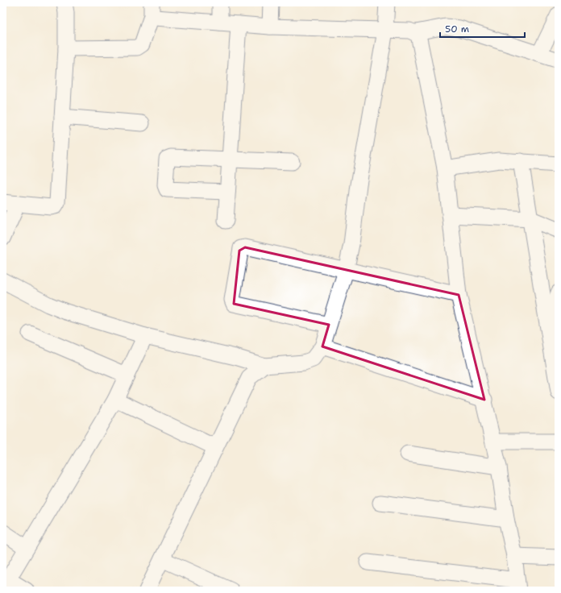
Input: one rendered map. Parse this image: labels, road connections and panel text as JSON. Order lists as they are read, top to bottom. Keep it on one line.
{"scale_bar":"50 m"}
